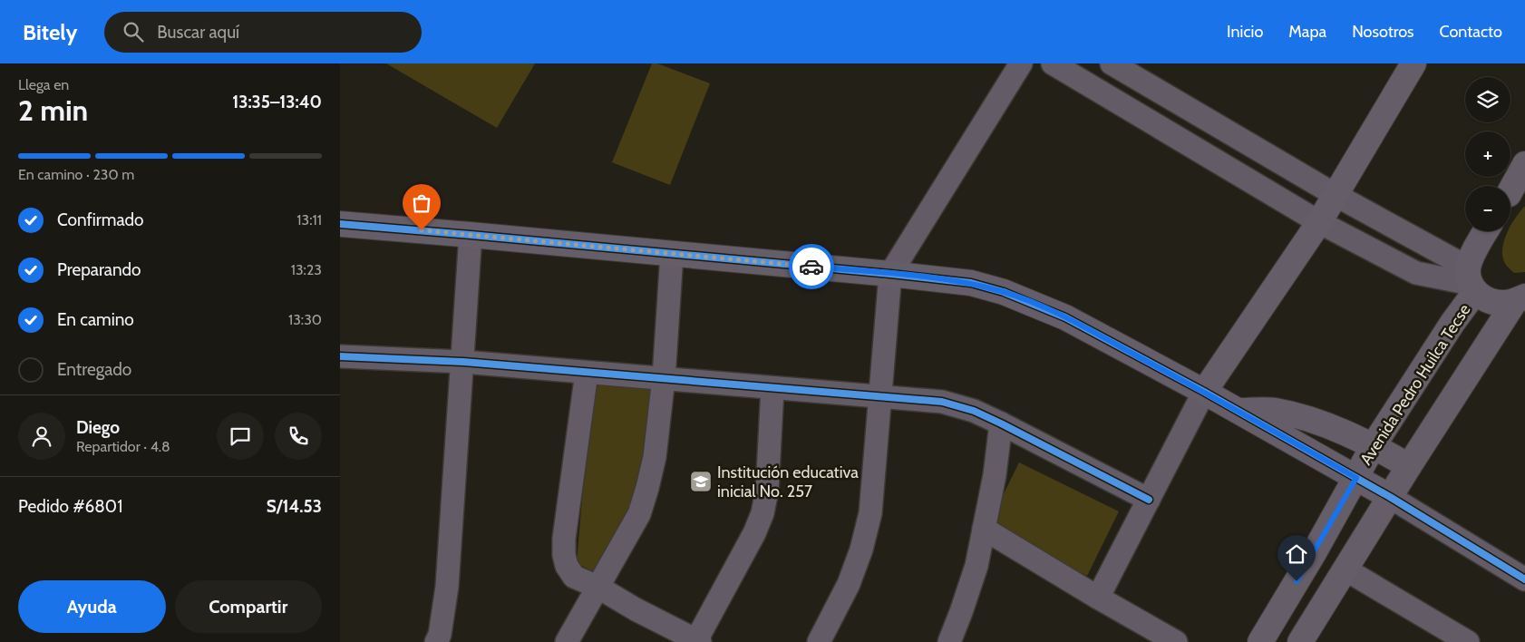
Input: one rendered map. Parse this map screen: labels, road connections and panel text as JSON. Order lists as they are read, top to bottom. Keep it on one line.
{"streets":{"street":["Avenida Pedro Huilca Tecse"]},"places":{"school or university":["Institución educativa inicial No. 257"]},"page":{"header":"Bitely","search":"Buscar aquí","nav":["Inicio","Mapa","Nosotros","Contacto"],"heading":["2 min","Llega en","13:35–13:40"],"panel":["Diego","Repartidor · 4.8","Pedido #6801","S/14.53"],"map_buttons":["+","−"],"bar":"En camino · 230 m","list":[["Confirmado","13:11"],["Preparando","13:23"],["En camino","13:30"],"Entregado"],"buttons":["Ayuda","Compartir"]}}
